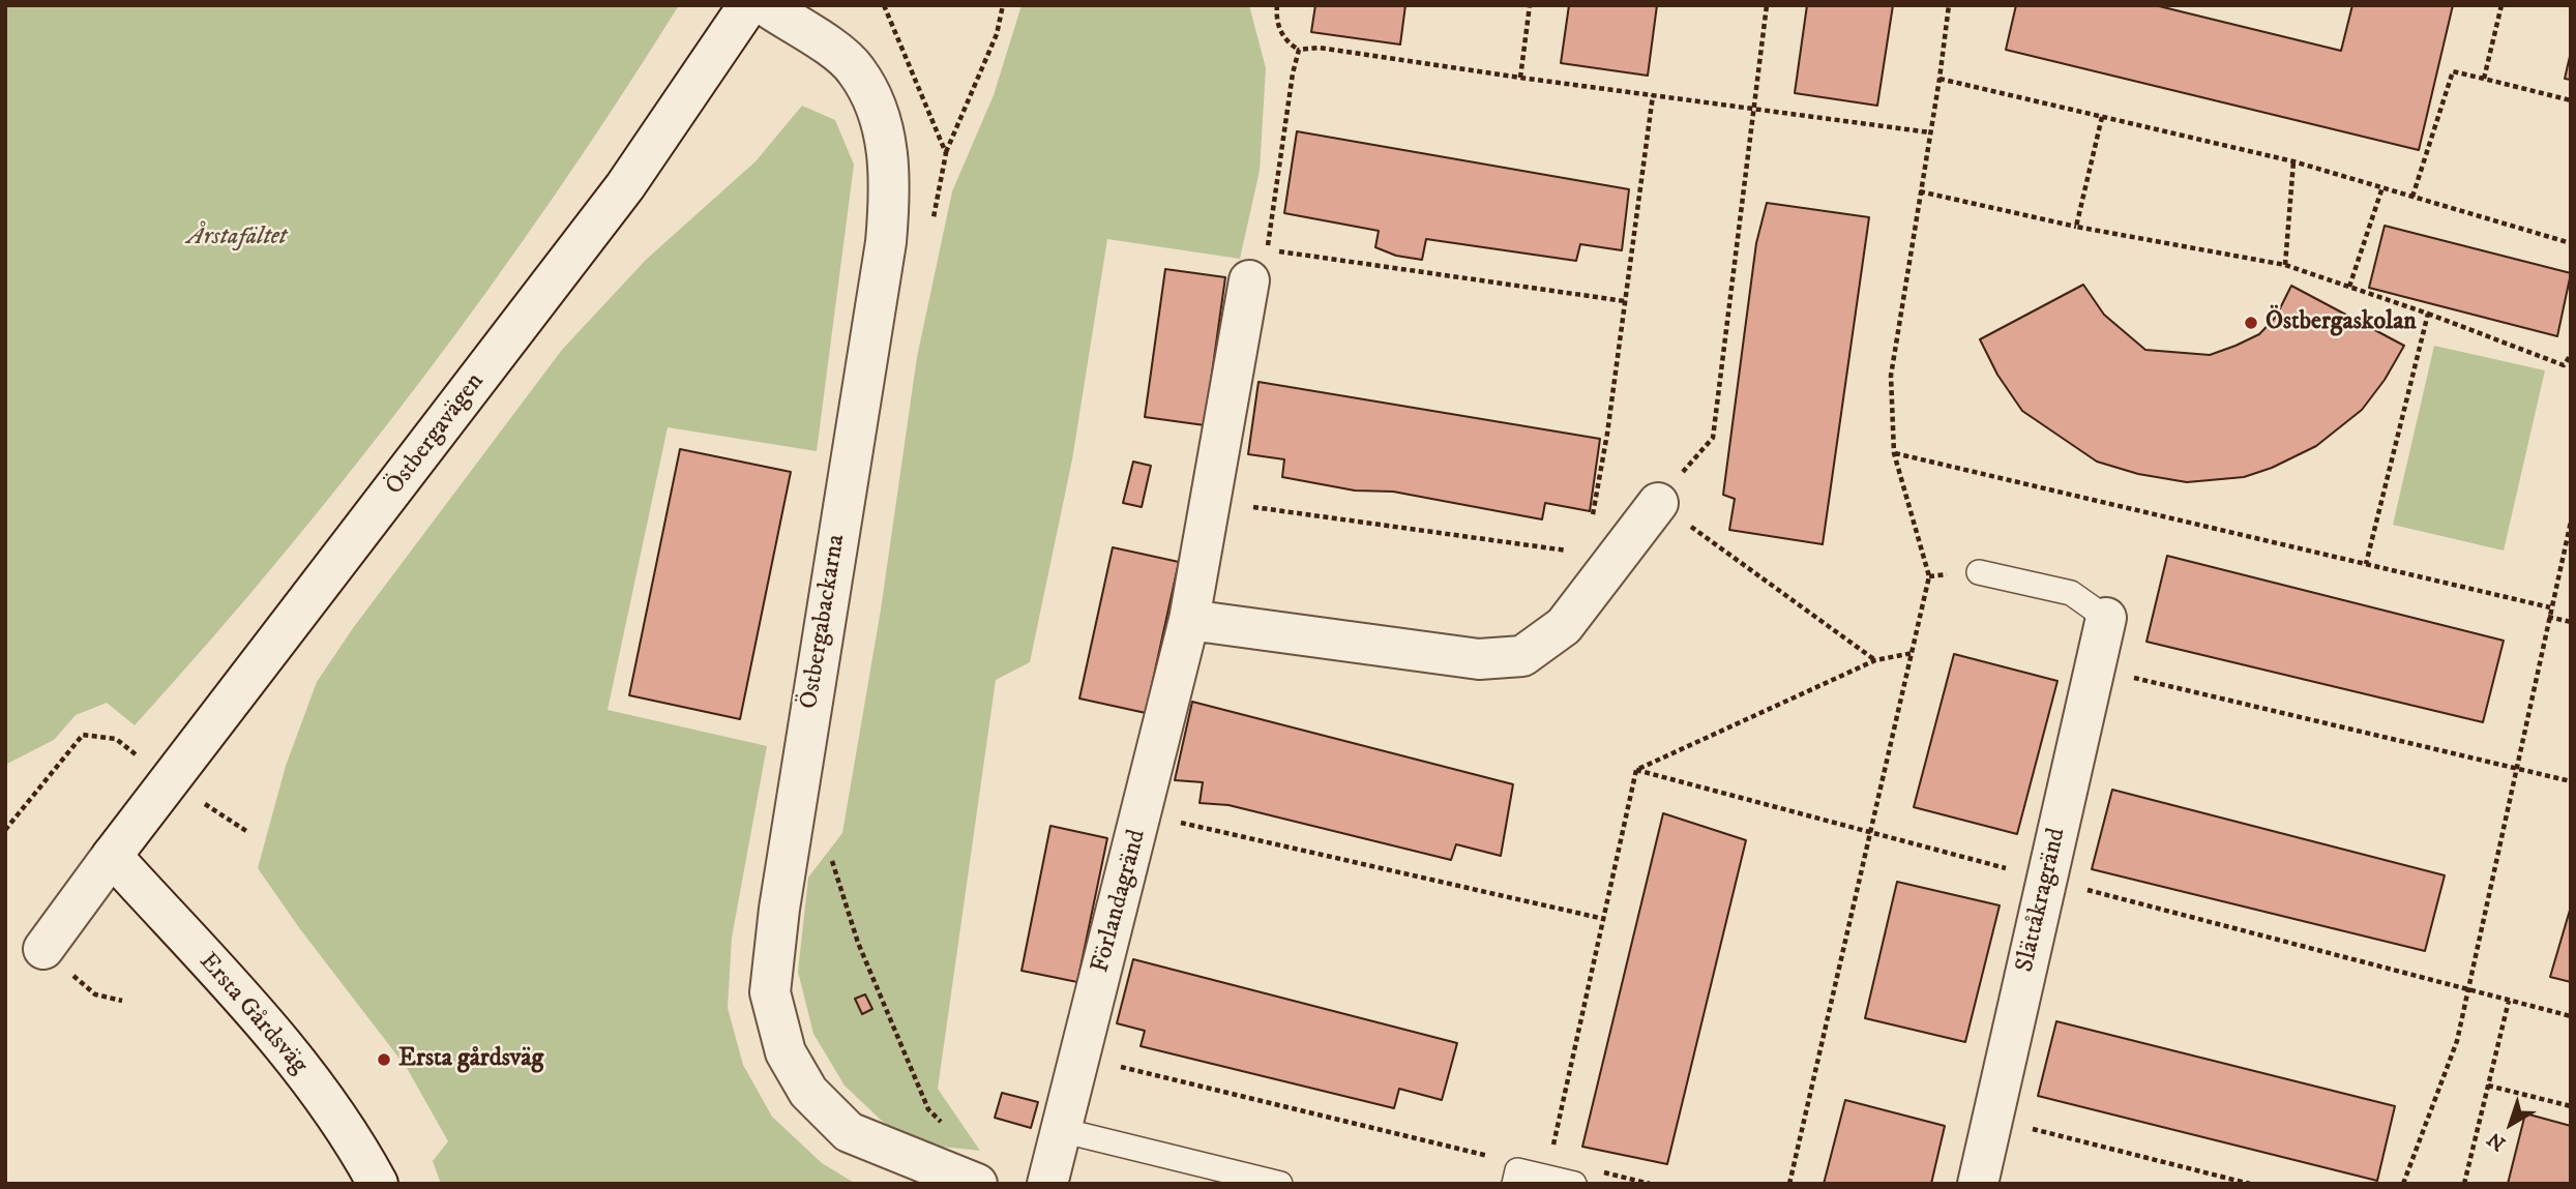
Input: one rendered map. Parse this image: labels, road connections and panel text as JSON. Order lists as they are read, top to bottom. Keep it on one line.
{"streets":{"street":["Östbergavägen","Östbergabackarna","Slättåkragränd","Förlandagränd","Ersta Gårdsväg"]},"crossings":[["Östbergavägen","Ersta Gårdsväg"]],"parks":["Årstafältet"],"places":["Östbergaskolan","Ersta gårdsväg"],"north":"bottom left"}
